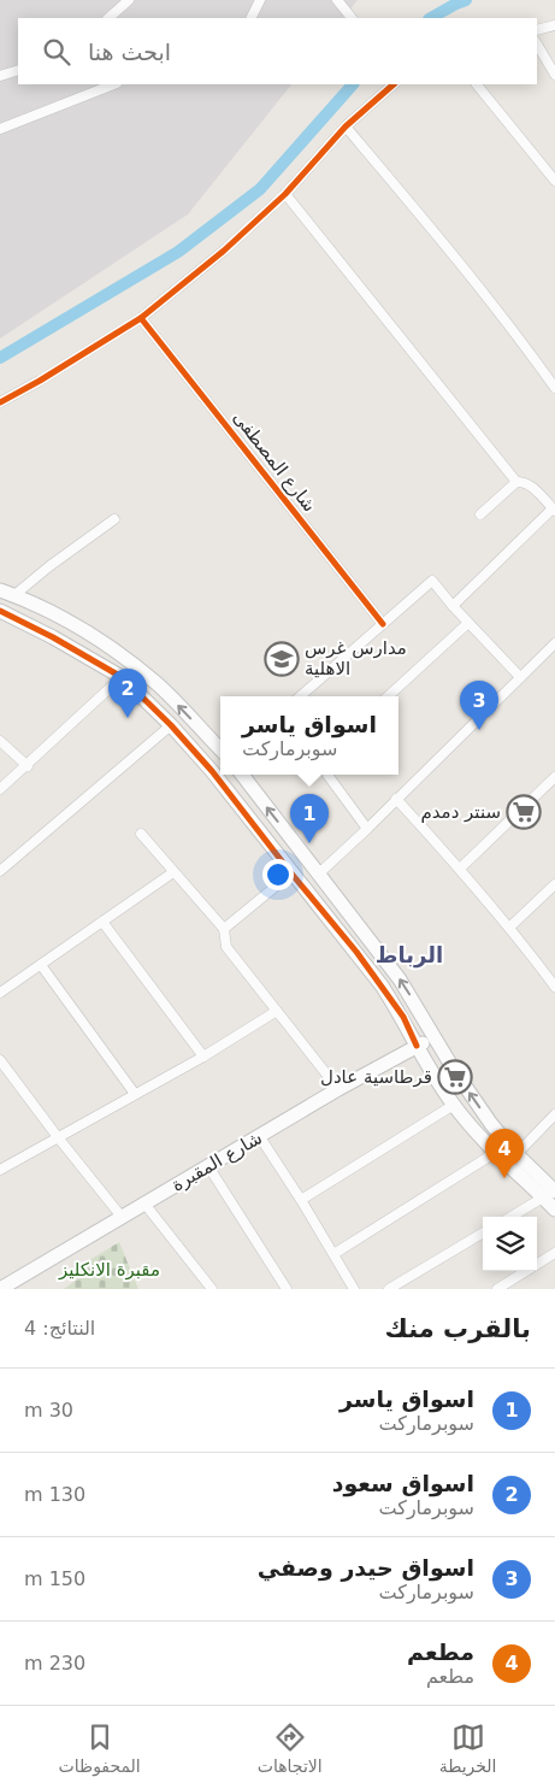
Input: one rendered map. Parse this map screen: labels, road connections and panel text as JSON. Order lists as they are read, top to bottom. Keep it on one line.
{"streets":{"street":["شارع المصطفى","شارع المقبرة"]},"districts":["الرباط"],"parks":["مقبرة الانكليز"],"places":{"school or university":["مدارس غرس الاهلية"],"supermarket":["سنتر دمدم","قرطاسية عادل"]},"page":{"search":"ابحث هنا","pins":["2","3","1","4"],"popup":["اسواق ياسر","سوبرماركت"],"heading":["بالقرب منك","النتائج: 4"],"list":[{"mark":"1","name":"اسواق ياسر","note":"سوبرماركت","value":"30 m"},{"mark":"2","name":"اسواق سعود","note":"سوبرماركت","value":"130 m"},{"mark":"3","name":"اسواق حيدر وصفي","note":"سوبرماركت","value":"150 m"},{"mark":"4","name":"مطعم","note":"مطعم","value":"230 m"}],"nav":["الخريطة","الاتجاهات","المحفوظات"]}}
